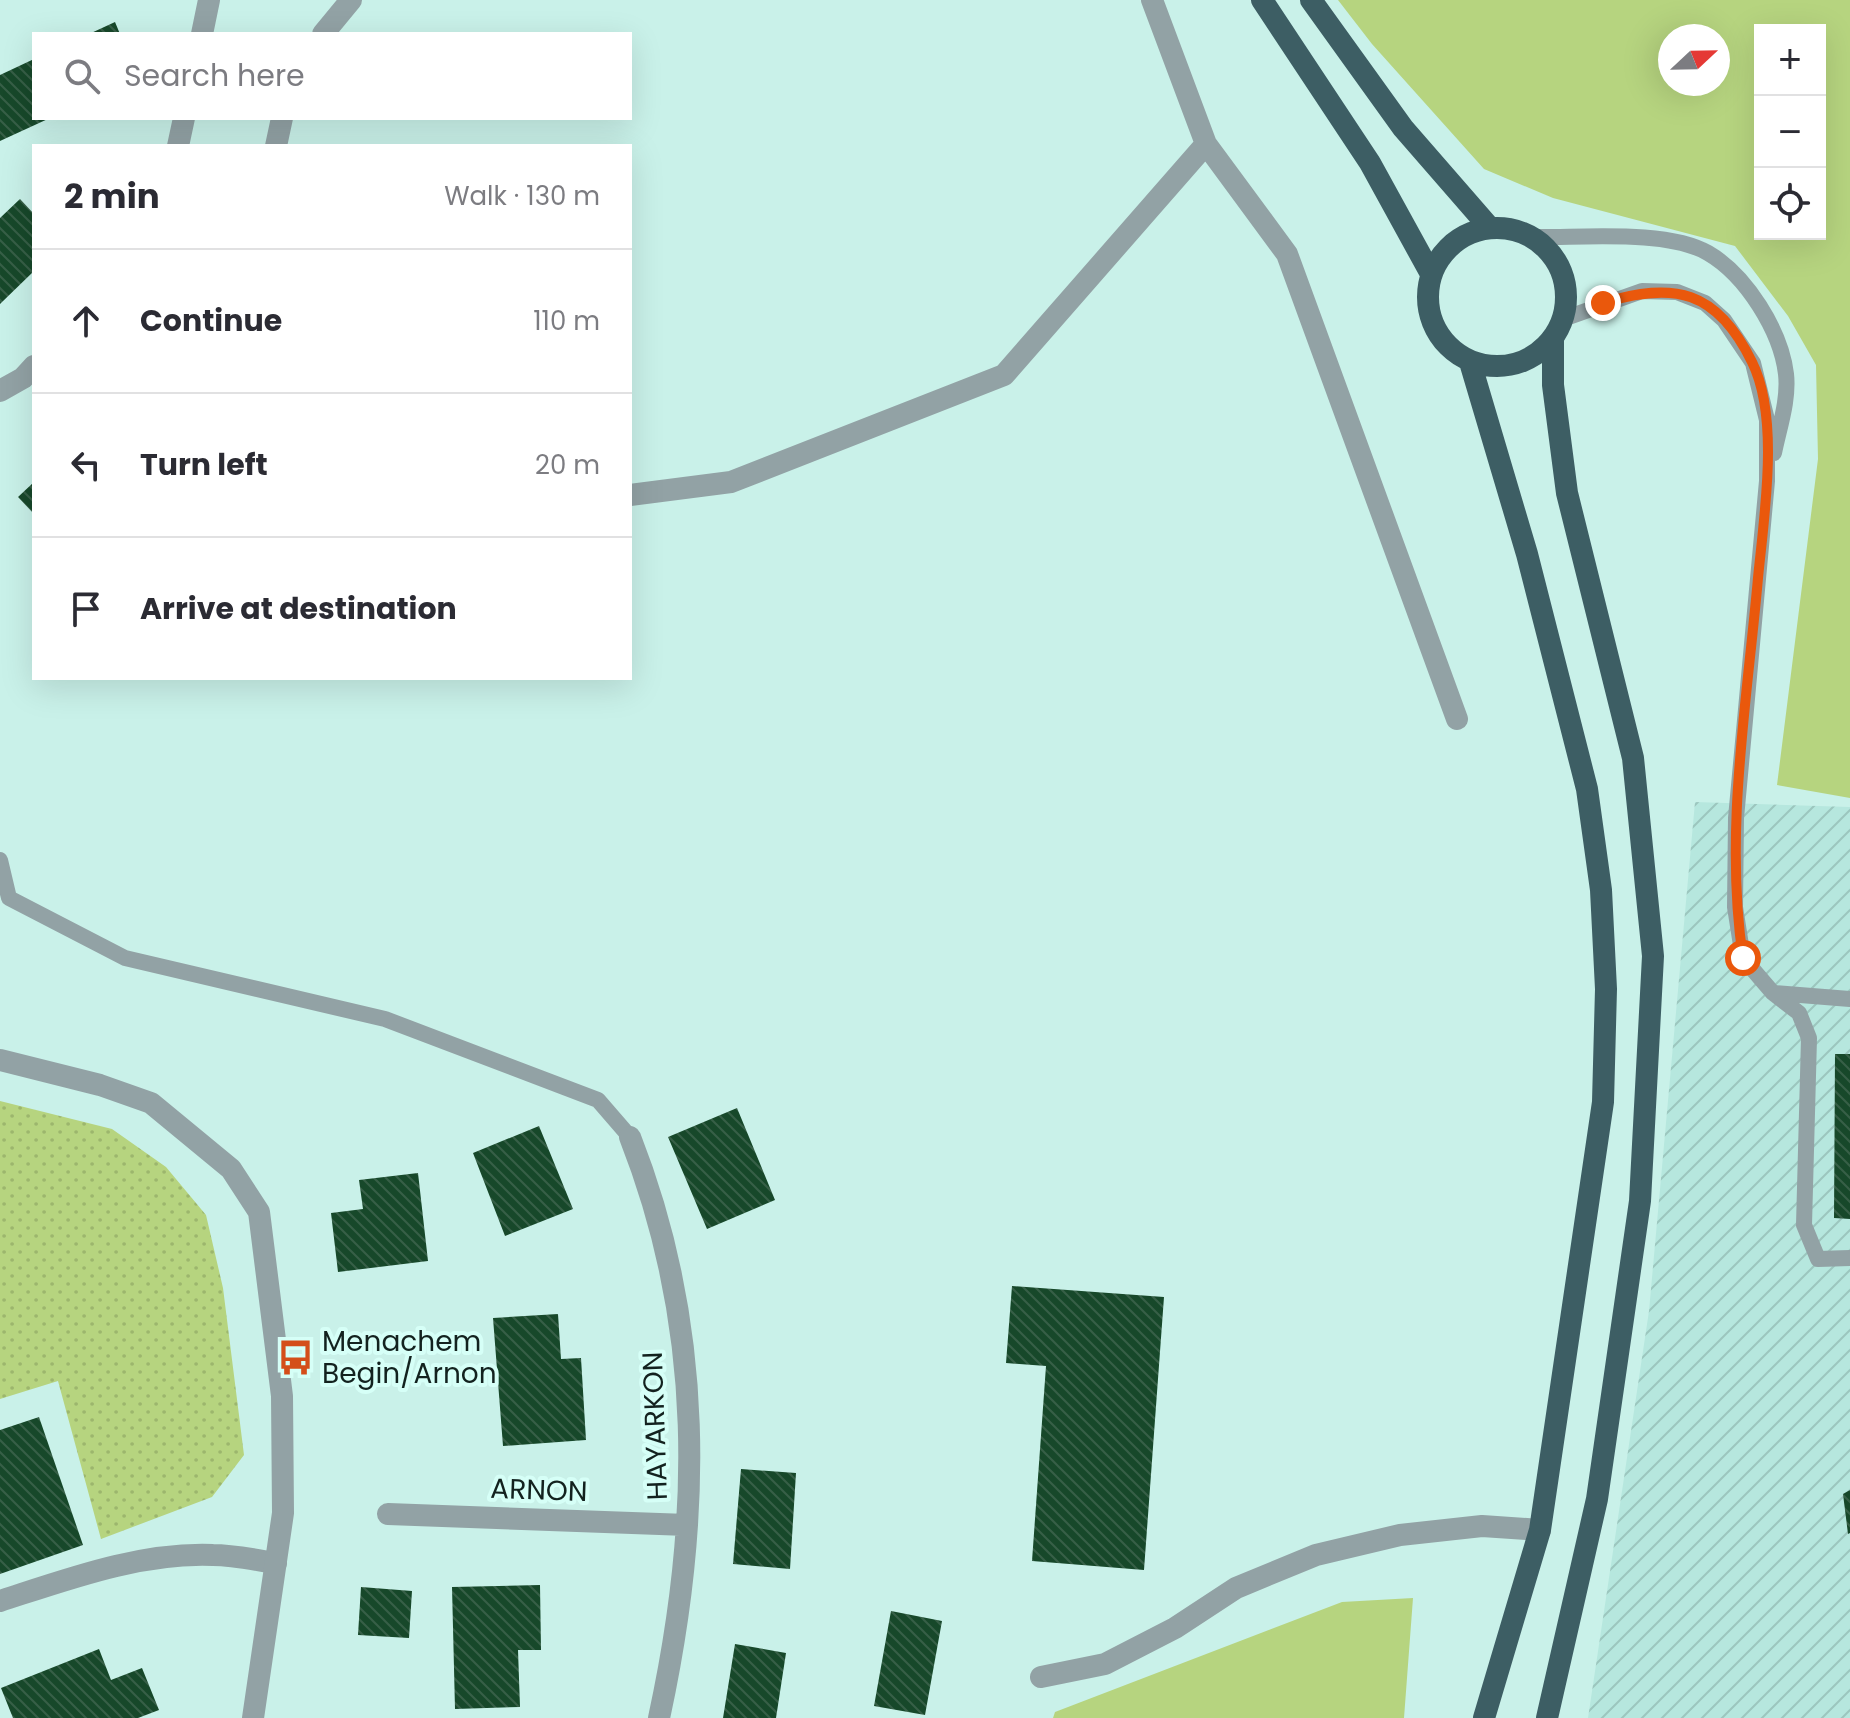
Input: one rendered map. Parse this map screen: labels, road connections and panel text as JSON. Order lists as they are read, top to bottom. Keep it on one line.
{"streets":{"street":["HAYARKON","ARNON"]},"crossings":[["HAYARKON","ARNON"]],"places":{"bus stop":["Menachem Begin/Arnon"]},"north":"right","page":{"map_buttons":["+","−"],"search":"Search here","heading":["2 min","Walk · 130 m"],"list":[["Continue","110 m"],["Turn left","20 m"],"Arrive at destination"]}}
